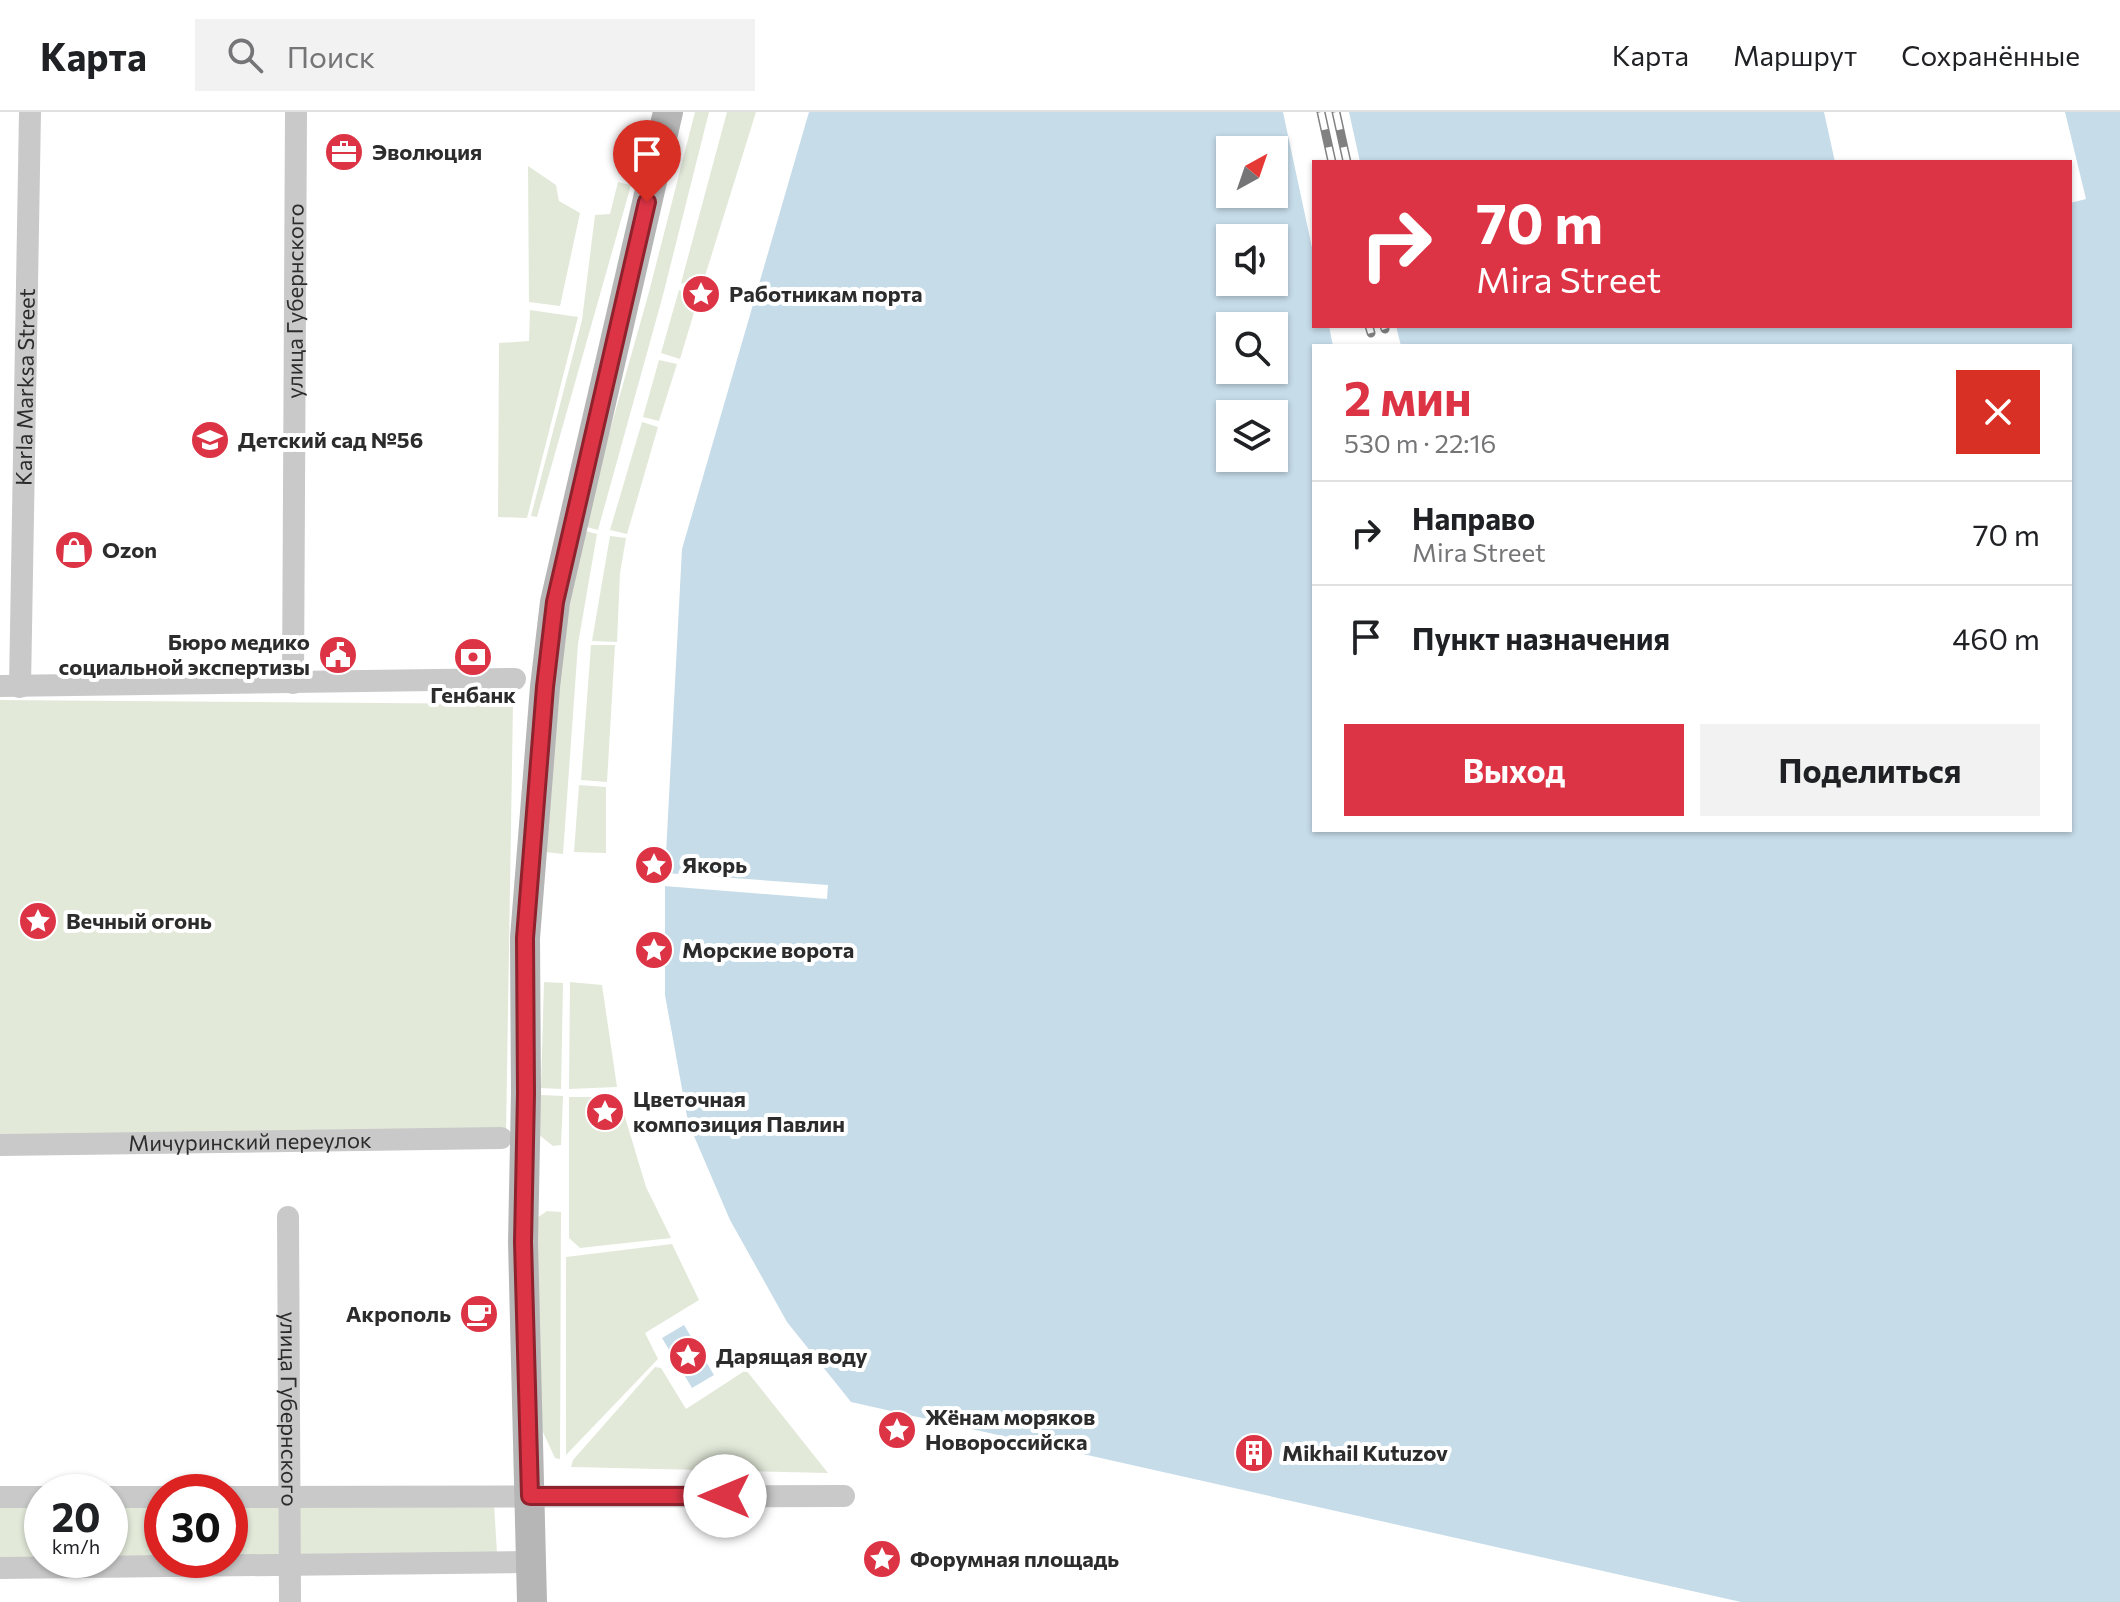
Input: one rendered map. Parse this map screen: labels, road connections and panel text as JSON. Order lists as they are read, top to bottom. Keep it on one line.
{"streets":{"street":["улица Губернского","Karla Marksa Street","Мичуринский переулок"]},"places":{"office":["Эволюция"],"place":["Работникам порта","Якорь","Вечный огонь","Морские ворота","Цветочная композиция Павлин","Дарящая воду","Жёнам моряков Новороссийска","Форумная площадь"],"school or university":["Детский сад №56"],"shop":["Ozon"],"public building":["Бюро медико социальной экспертизы"],"bank":["Генбанк"],"cafe":["Акрополь"],"building":["Mikhail Kutuzov"]},"north":"top right","page":{"header":"Карта","search":"Поиск","nav":["Карта","Маршрут","Сохранённые"],"turn":["70 m","Mira Street"],"heading":["2 мин","530 m · 22:16"],"list":[{"name":"Направо","note":"Mira Street","value":"70 m"},{"name":"Пункт назначения","value":"460 m"}],"buttons":["Выход","Поделиться"],"speed":"20 km/h","limit":"30"}}
